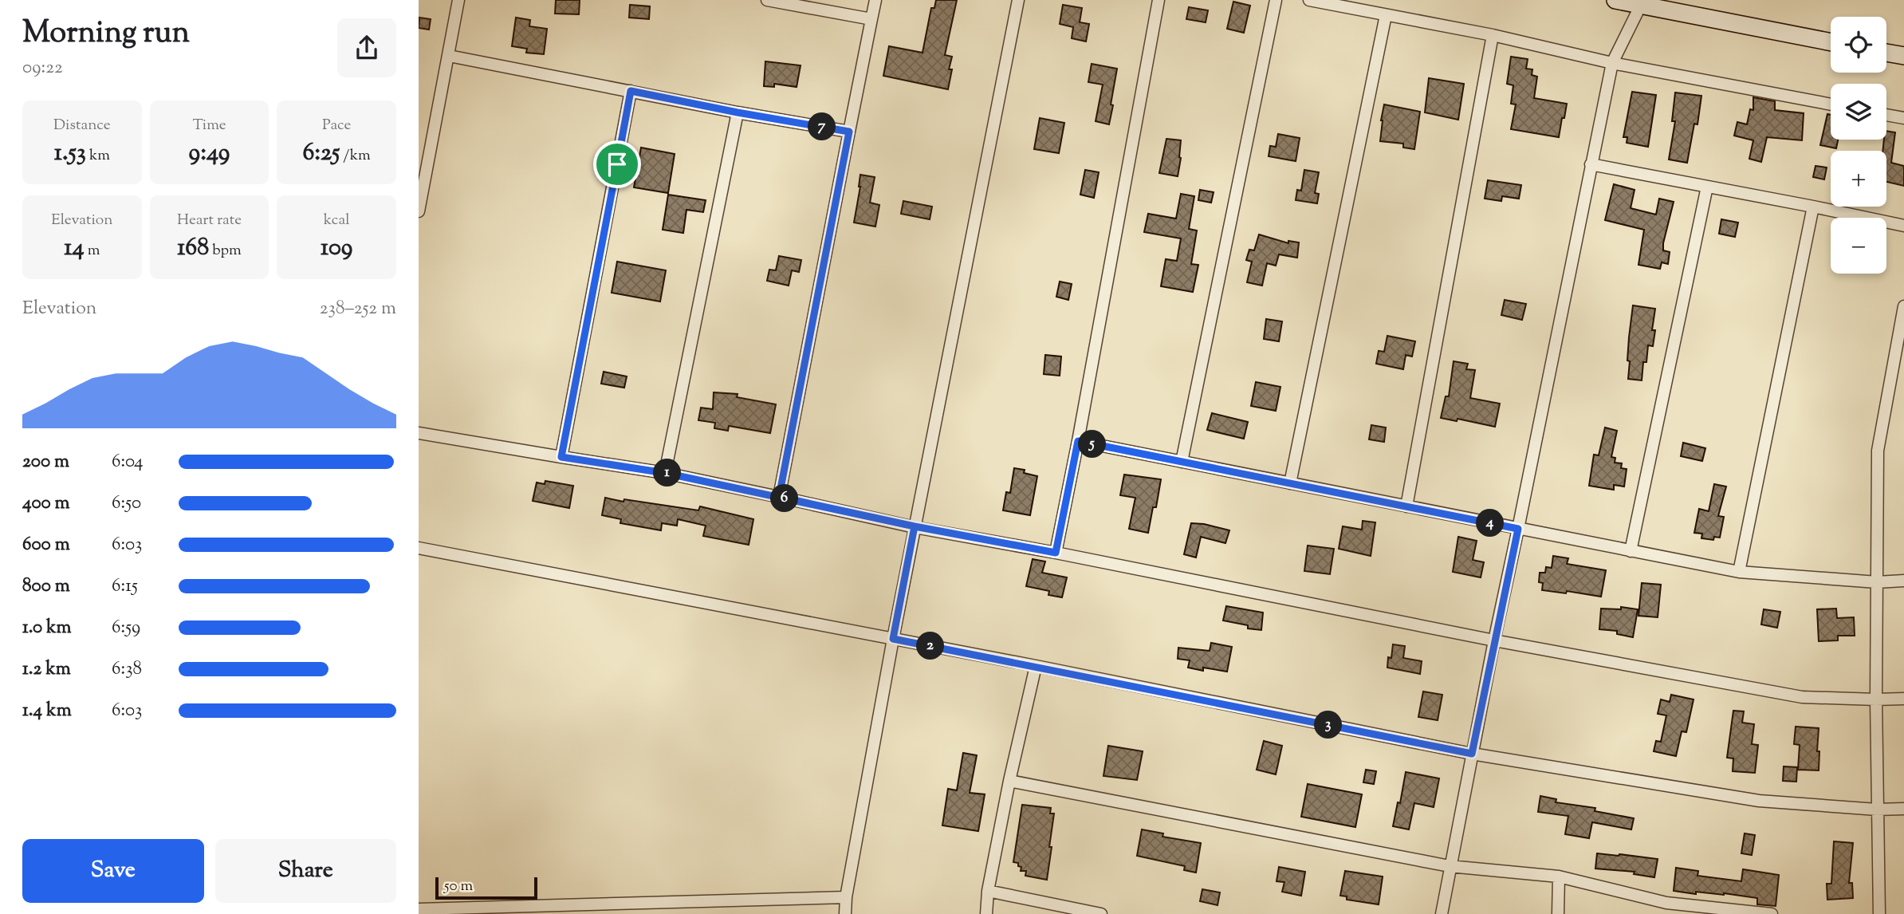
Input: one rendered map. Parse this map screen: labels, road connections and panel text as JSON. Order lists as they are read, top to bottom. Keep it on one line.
{"scale_bar":"50 m","page":{"heading":["Morning run","09:22"],"map_buttons":["+","−"],"stats":[["Distance","1.53 km"],["Time","9:49"],["Pace","6:25 /km"],["Elevation","14 m"],["Heart rate","168 bpm"],["kcal","109"]],"pins":["7","5","1","6","4","2","3"],"chart":["Elevation","238–252 m"],"list":[{"name":"200 m","note":"6:04"},{"name":"400 m","note":"6:50"},{"name":"600 m","note":"6:03"},{"name":"800 m","note":"6:15"},{"name":"1.0 km","note":"6:59"},{"name":"1.2 km","note":"6:38"},{"name":"1.4 km","note":"6:03"}],"buttons":["Save","Share"],"scale":"50 m"}}
